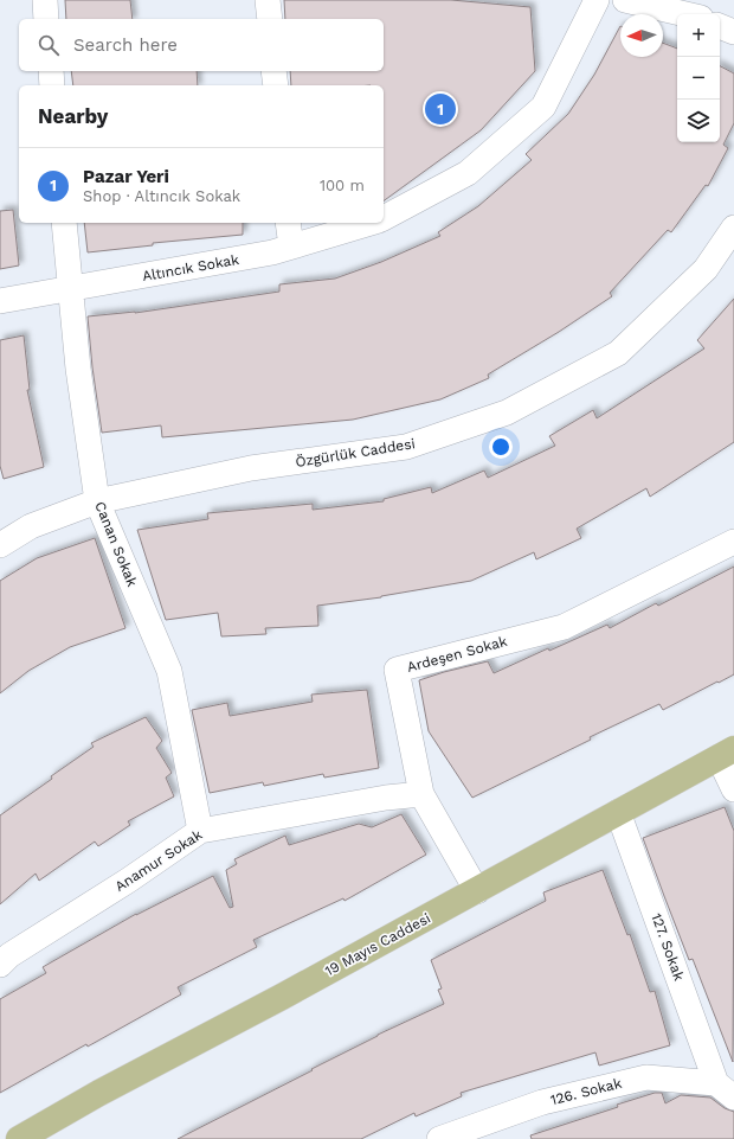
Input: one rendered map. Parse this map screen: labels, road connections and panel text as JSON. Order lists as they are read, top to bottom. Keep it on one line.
{"streets":{"main road":["19 Mayıs Caddesi"],"street":["Altıncık Sokak","Özgürlük Caddesi","Canan Sokak","Ardeşen Sokak","Anamur Sokak","127. Sokak","126. Sokak"]},"crossings":[["Altıncık Sokak","Canan Sokak"],["Özgürlük Caddesi","Canan Sokak"],["Canan Sokak","Anamur Sokak"],["Ardeşen Sokak","Anamur Sokak"],["Ardeşen Sokak","19 Mayıs Caddesi"],["19 Mayıs Caddesi","127. Sokak"],["127. Sokak","126. Sokak"]],"north":"left","page":{"map_buttons":["+","−"],"search":"Search here","heading":"Nearby","pins":"1","list":[{"mark":"1","name":"Pazar Yeri","note":"Shop · Altıncık Sokak","value":"100 m"}]}}
